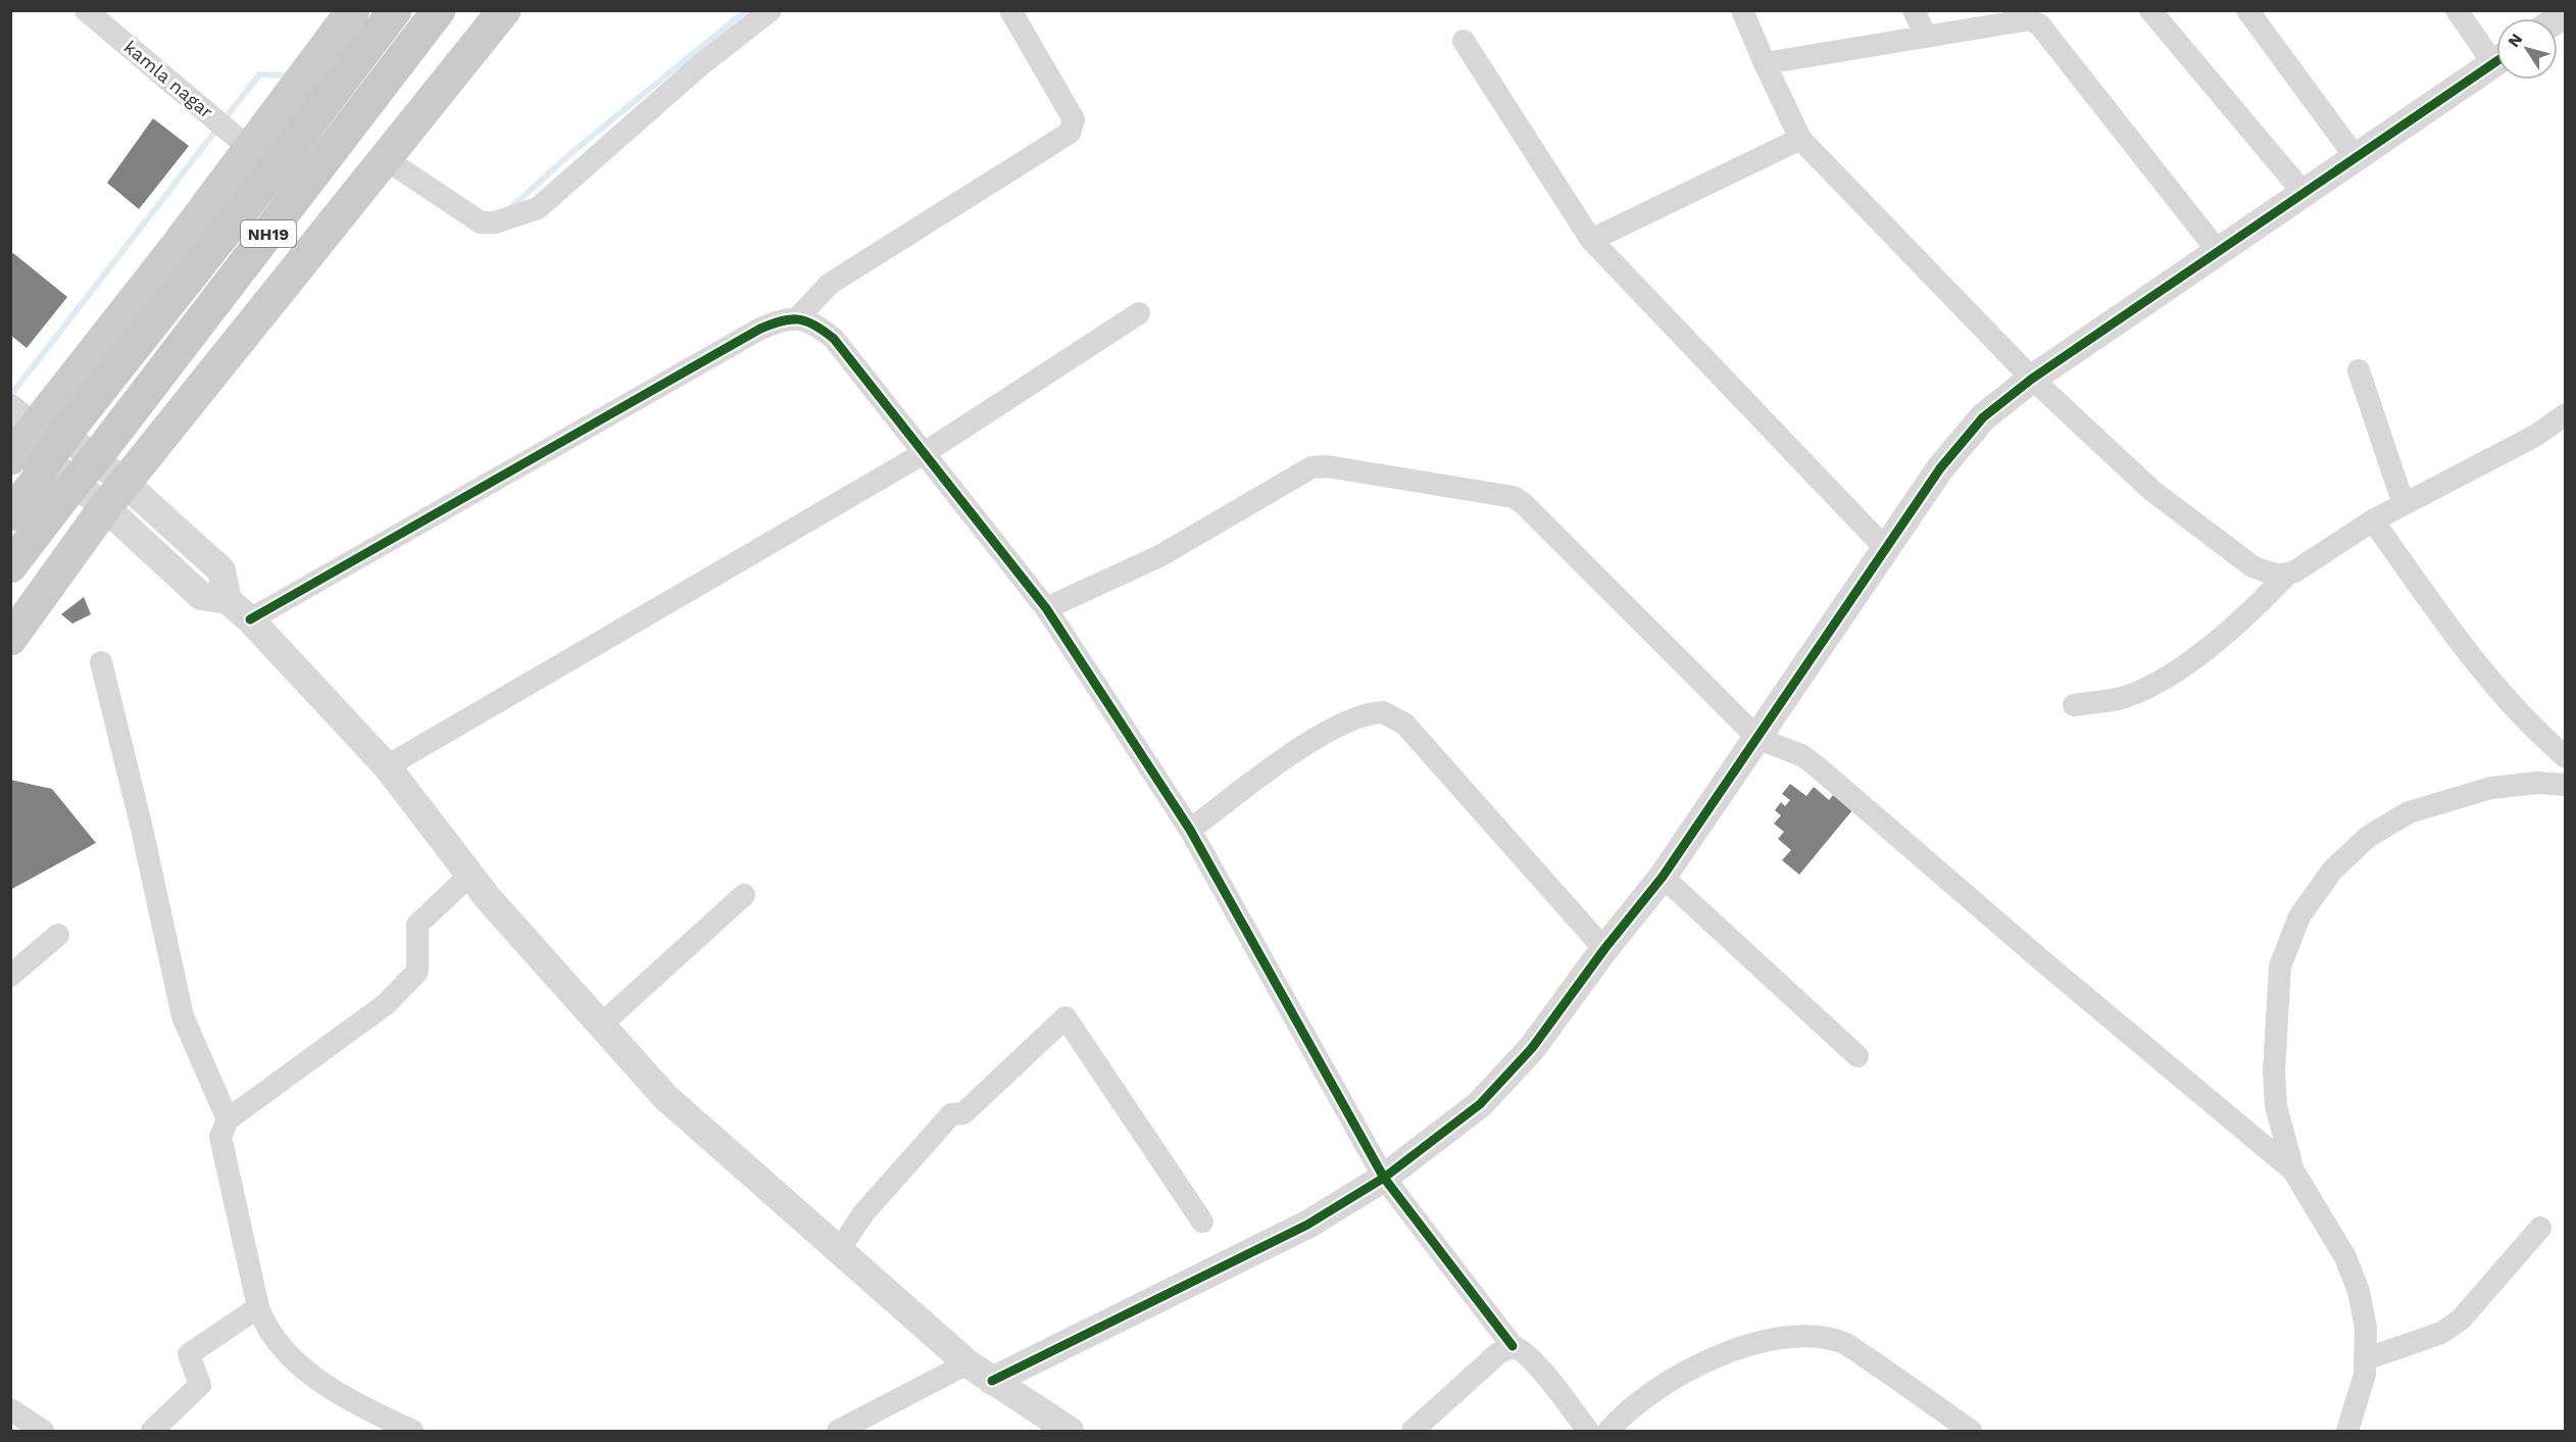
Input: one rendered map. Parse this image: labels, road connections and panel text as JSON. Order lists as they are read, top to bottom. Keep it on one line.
{"streets":{"highway":["NH19"],"street":["kamla nagar"]},"north":"top left"}
